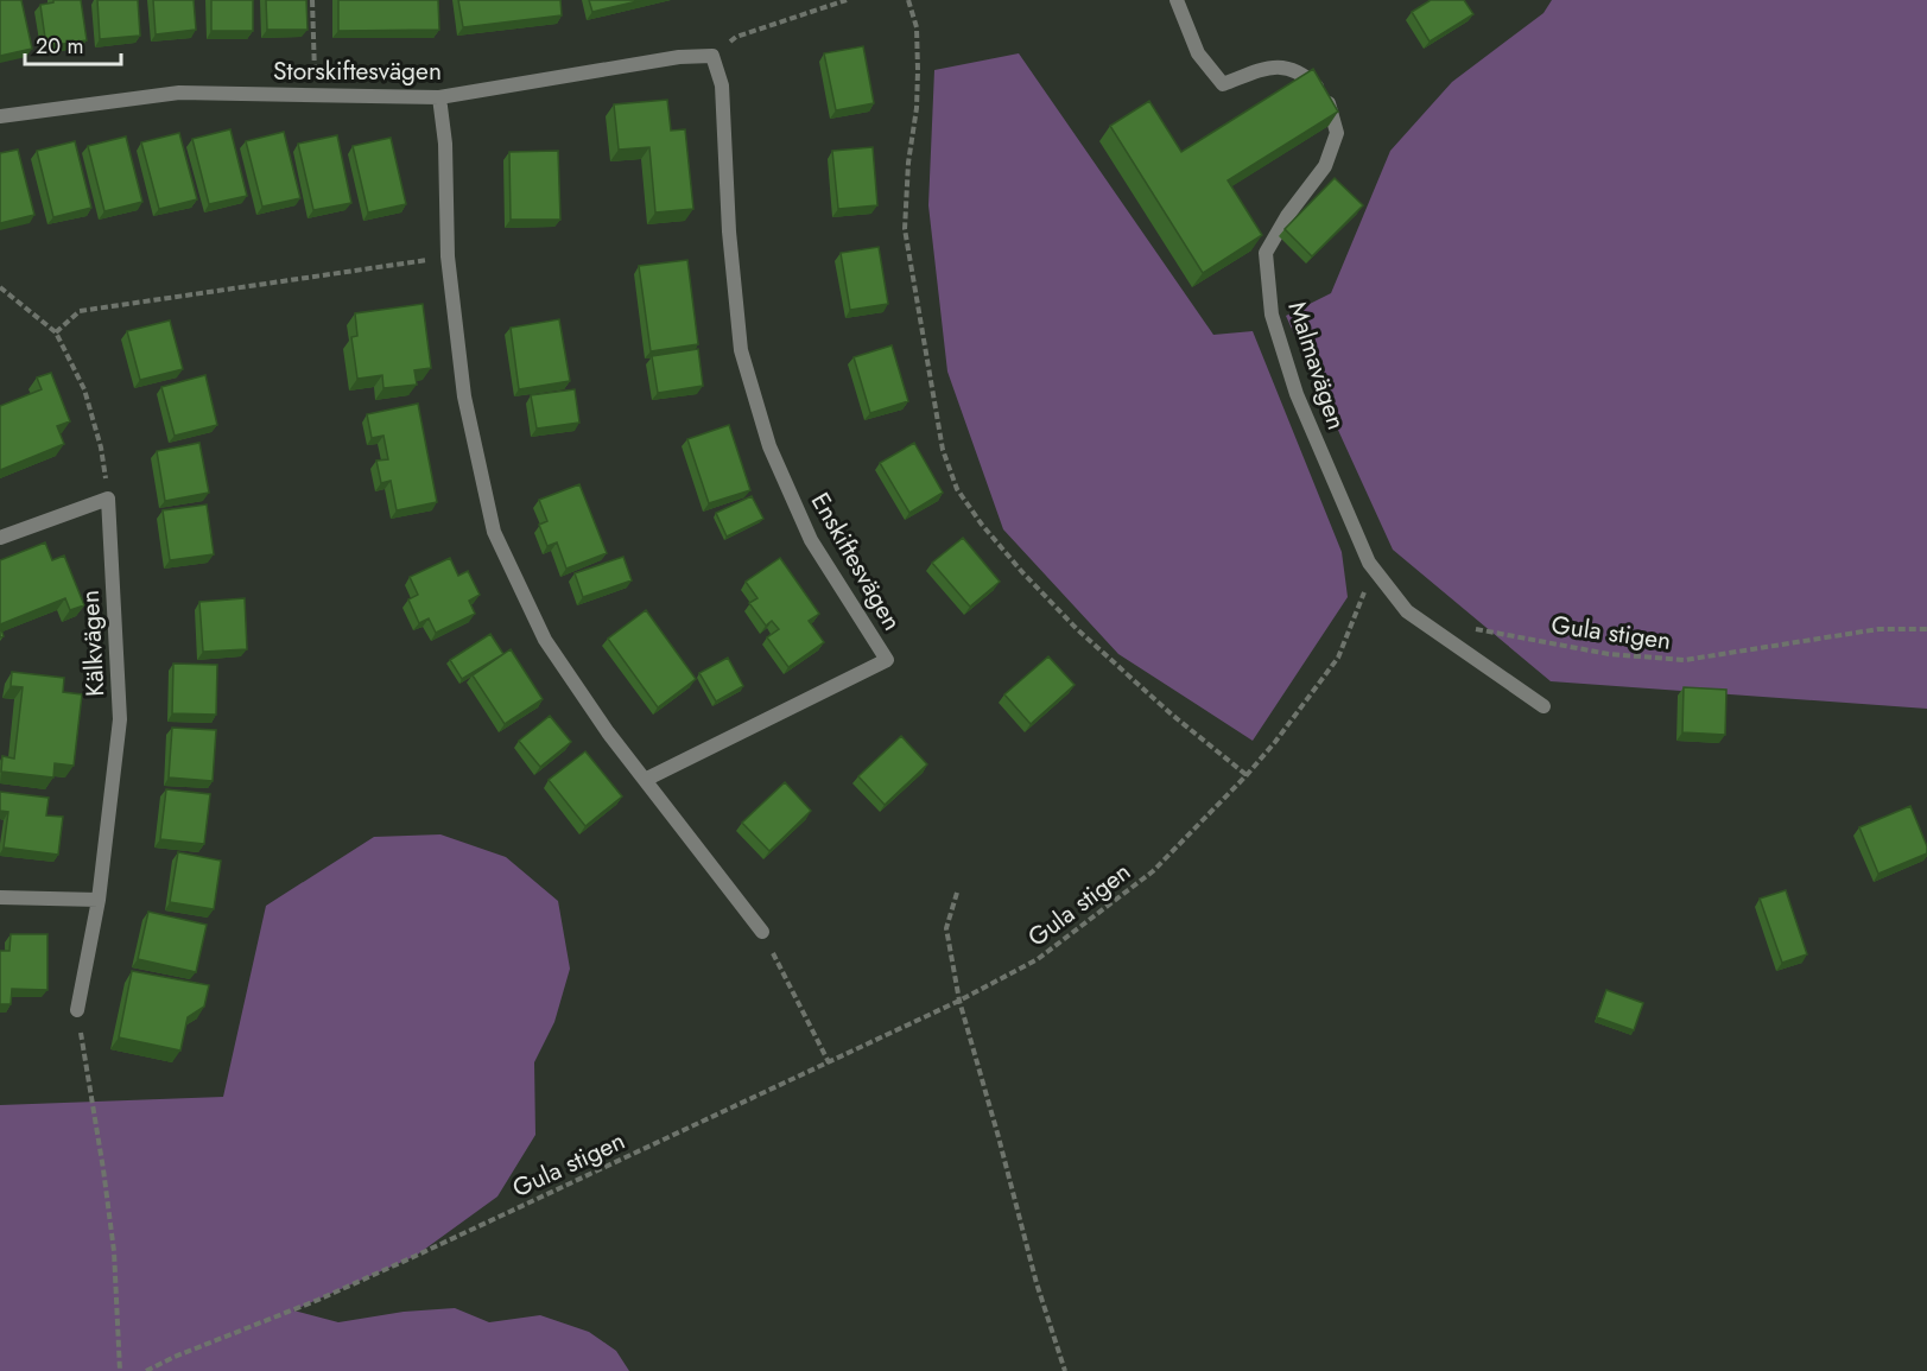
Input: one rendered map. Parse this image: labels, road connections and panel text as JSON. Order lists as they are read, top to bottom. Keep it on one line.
{"streets":{"street":["Storskiftesvägen","Malmavägen","Enskiftesvägen","Kälkvägen"],"path":["Gula stigen"]},"crossings":[["Storskiftesvägen","Enskiftesvägen"],["Malmavägen","Gula stigen"]],"scale_bar":"20 m"}
